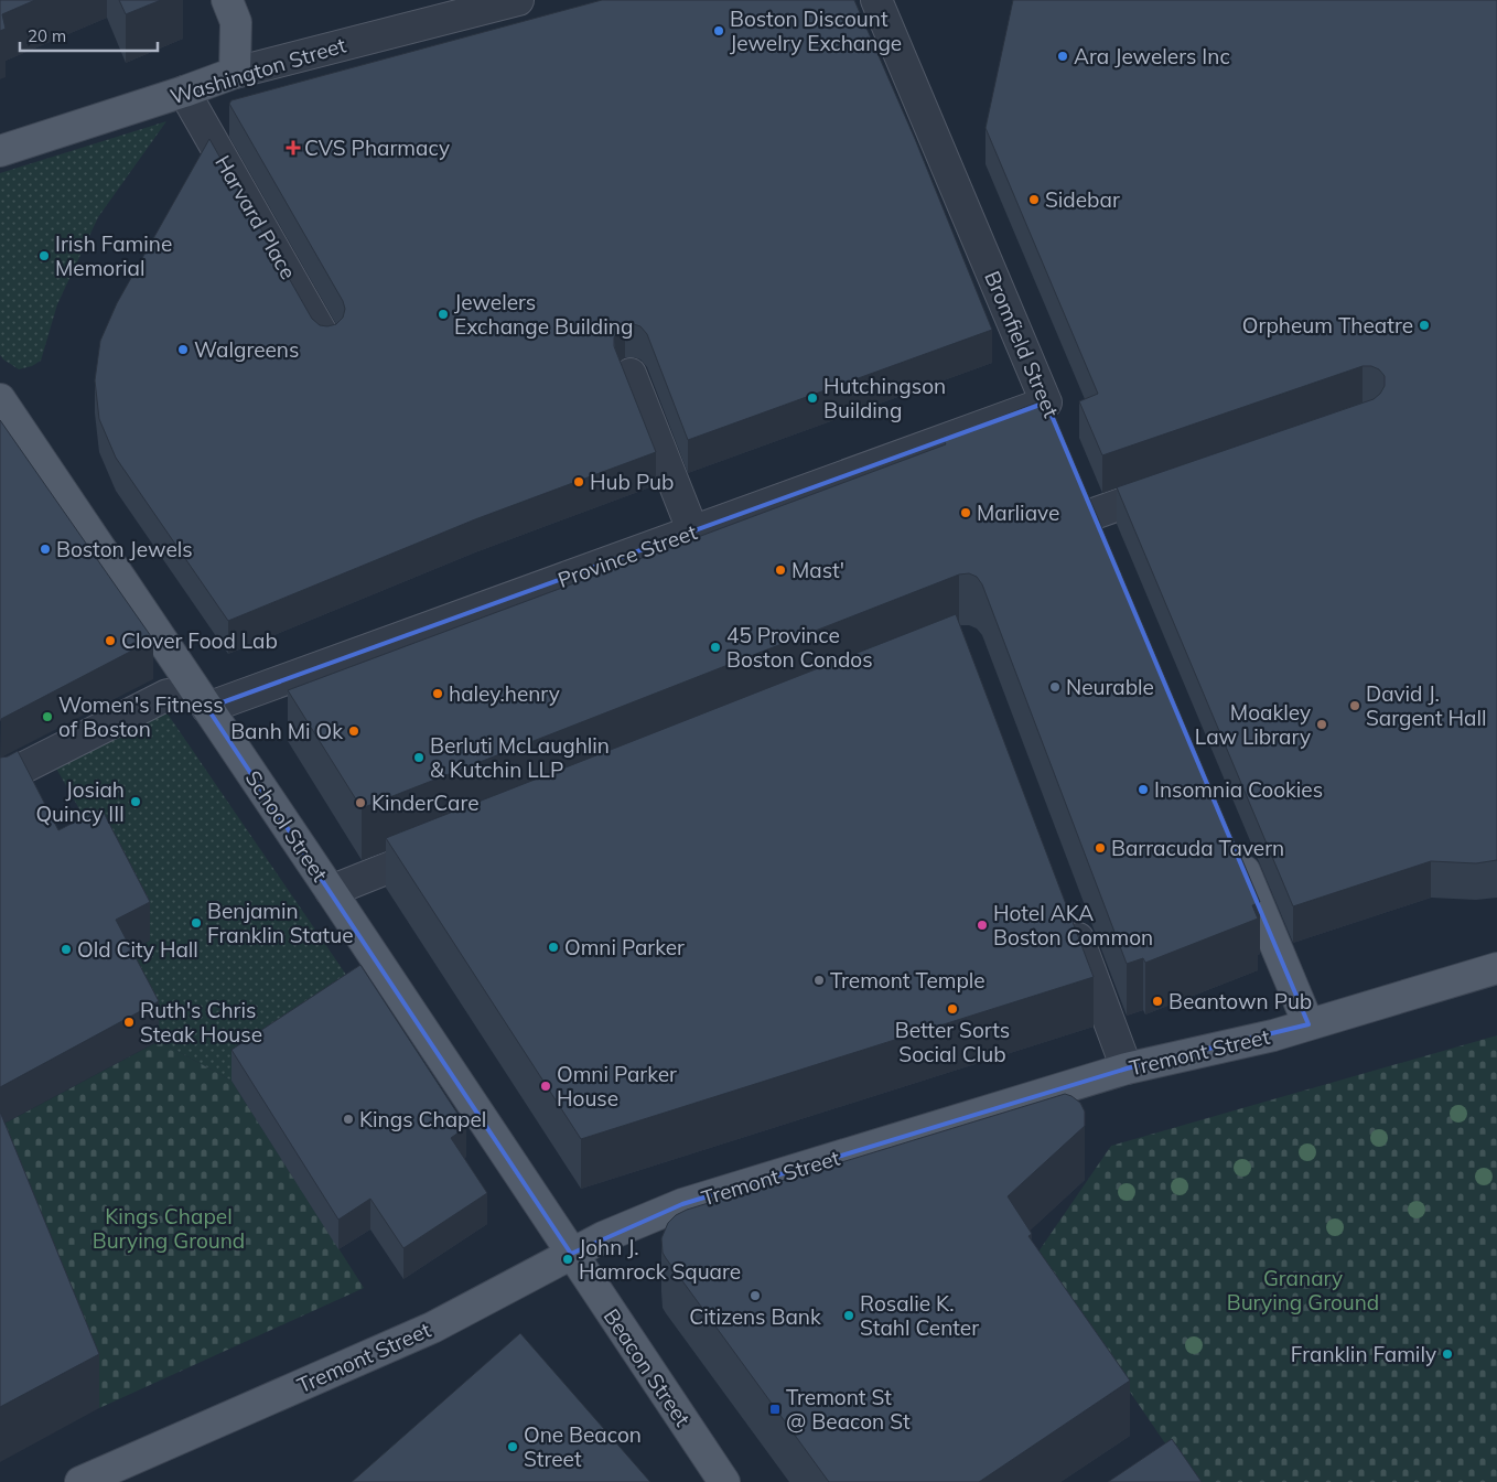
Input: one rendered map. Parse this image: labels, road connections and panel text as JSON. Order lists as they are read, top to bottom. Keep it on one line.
{"streets":{"main road":["Washington Street","School Street","Tremont Street","Beacon Street"],"street":["Harvard Place","Bromfield Street","Province Street"]},"crossings":[["Washington Street","Harvard Place"],["Bromfield Street","Province Street"],["Province Street","School Street"],["School Street","Tremont Street"],["School Street","Beacon Street"],["Tremont Street","Beacon Street"]],"parks":["Kings Chapel Burying Ground","Granary Burying Ground"],"places":{"other":["Boston Discount Jewelry Exchange","Ara Jewelers Inc","Sidebar","Irish Famine Memorial","Jewelers Exchange Building","Orpheum Theatre","Walgreens","Hutchingson Building","Hub Pub","Marliave","Boston Jewels","Mast'","Clover Food Lab","45 Province Boston Condos","Neurable","haley.henry","David J. Sargent Hall","Women's Fitness of Boston","Moakley Law Library","Banh Mi Ok","Berluti McLaughlin & Kutchin LLP","Insomnia Cookies","Josiah Quincy III","KinderCare","Barracuda Tavern","Benjamin Franklin Statue","Hotel AKA Boston Common","Omni Parker","Old City Hall","Tremont Temple","Beantown Pub","Better Sorts Social Club","Ruth's Chris Steak House","Omni Parker House","Kings Chapel","John J. Hamrock Square","Citizens Bank","Rosalie K. Stahl Center","Franklin Family","One Beacon Street"],"health":["CVS Pharmacy"],"transit":["Tremont St @ Beacon St"]},"scale_bar":"20 m"}
